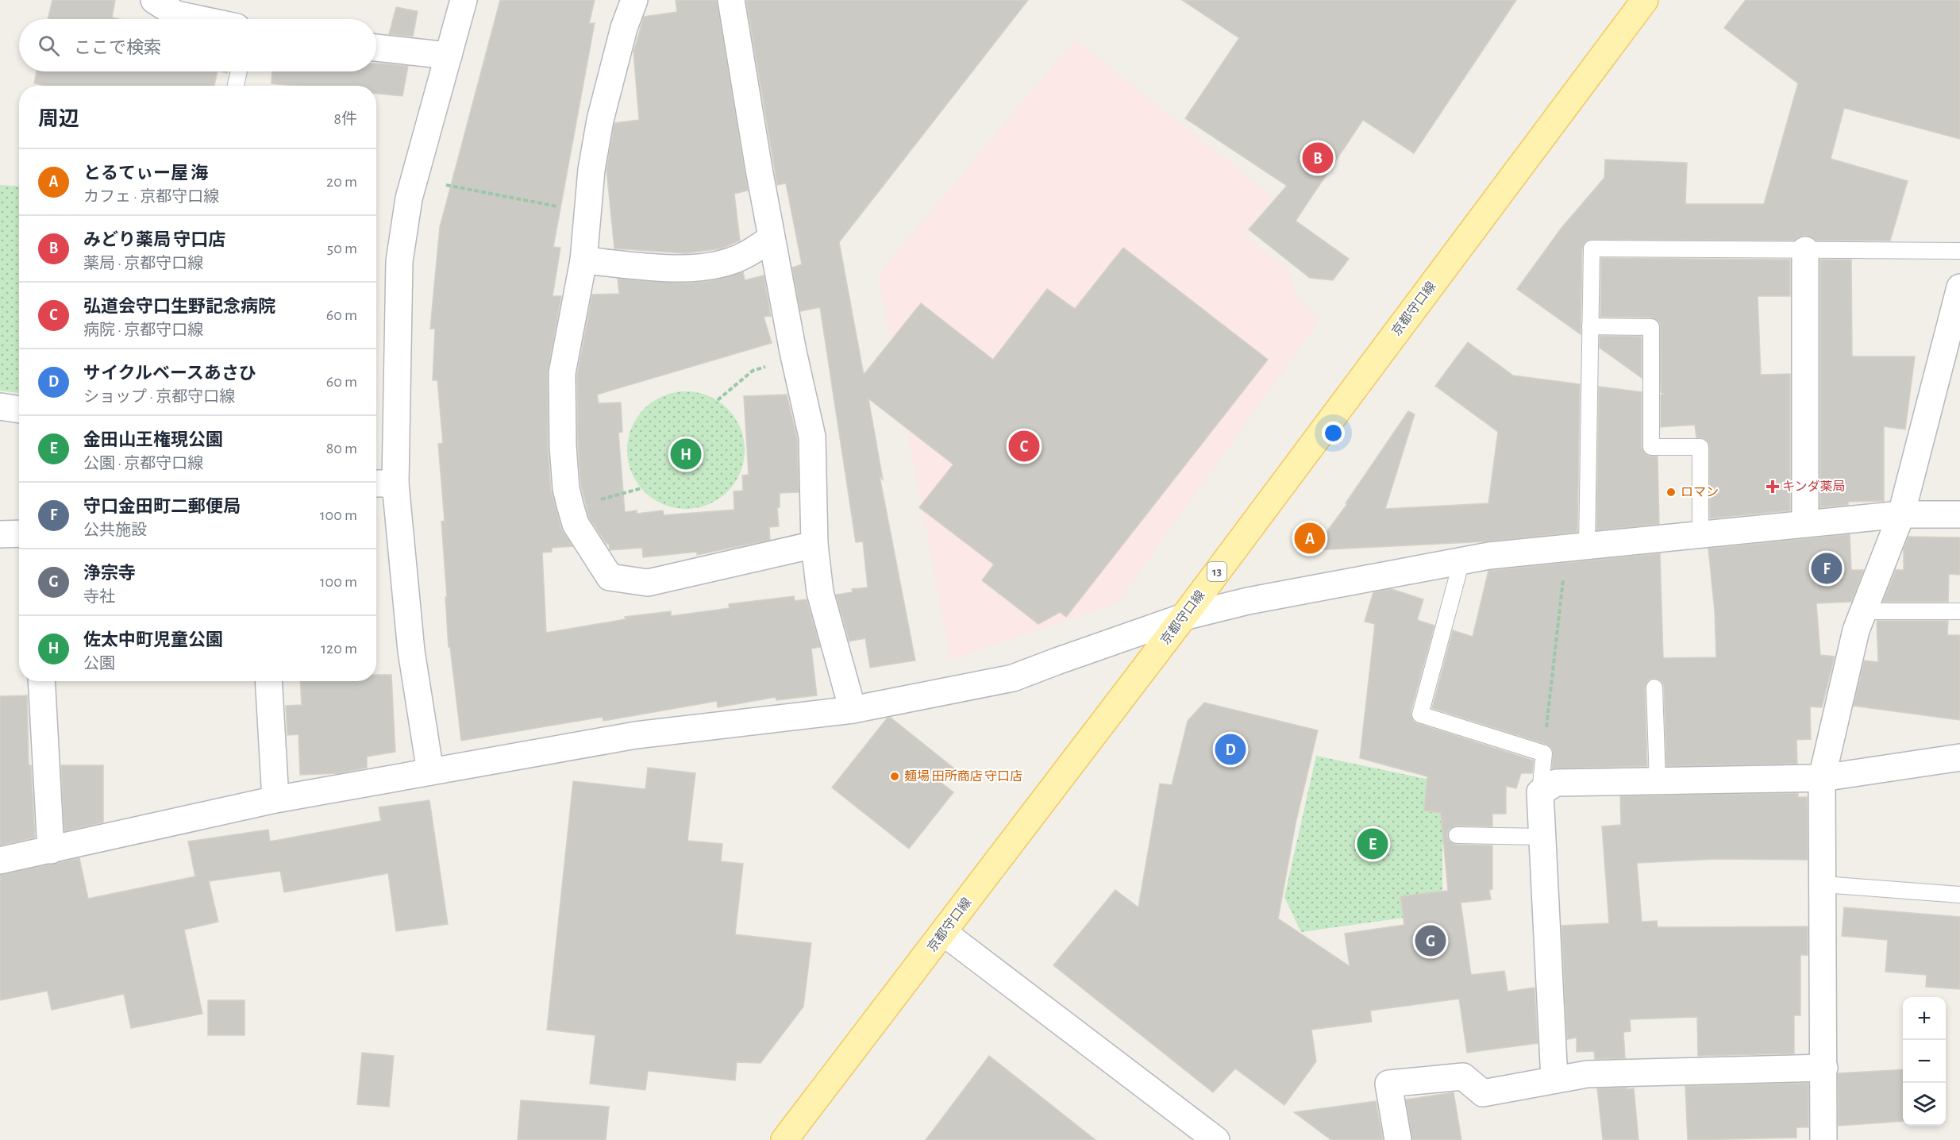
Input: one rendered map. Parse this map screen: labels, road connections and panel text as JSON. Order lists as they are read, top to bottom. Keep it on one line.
{"streets":{"main road":["京都守口線","13"]},"places":{"health":["キンダ薬局"],"other":["ロマン","麺場 田所商店 守口店"]},"page":{"search":"ここで検索","heading":["周辺","8件"],"pins":["B","C","H","A","F","D","E","G"],"list":[{"mark":"A","name":"とるてぃー屋 海","note":"カフェ · 京都守口線","value":"20 m"},{"mark":"B","name":"みどり薬局 守口店","note":"薬局 · 京都守口線","value":"50 m"},{"mark":"C","name":"弘道会守口生野記念病院","note":"病院 · 京都守口線","value":"60 m"},{"mark":"D","name":"サイクルベースあさひ","note":"ショップ · 京都守口線","value":"60 m"},{"mark":"E","name":"金田山王権現公園","note":"公園 · 京都守口線","value":"80 m"},{"mark":"F","name":"守口金田町二郵便局","note":"公共施設","value":"100 m"},{"mark":"G","name":"浄宗寺","note":"寺社","value":"100 m"},{"mark":"H","name":"佐太中町児童公園","note":"公園","value":"120 m"}],"map_buttons":["+","−"]}}
